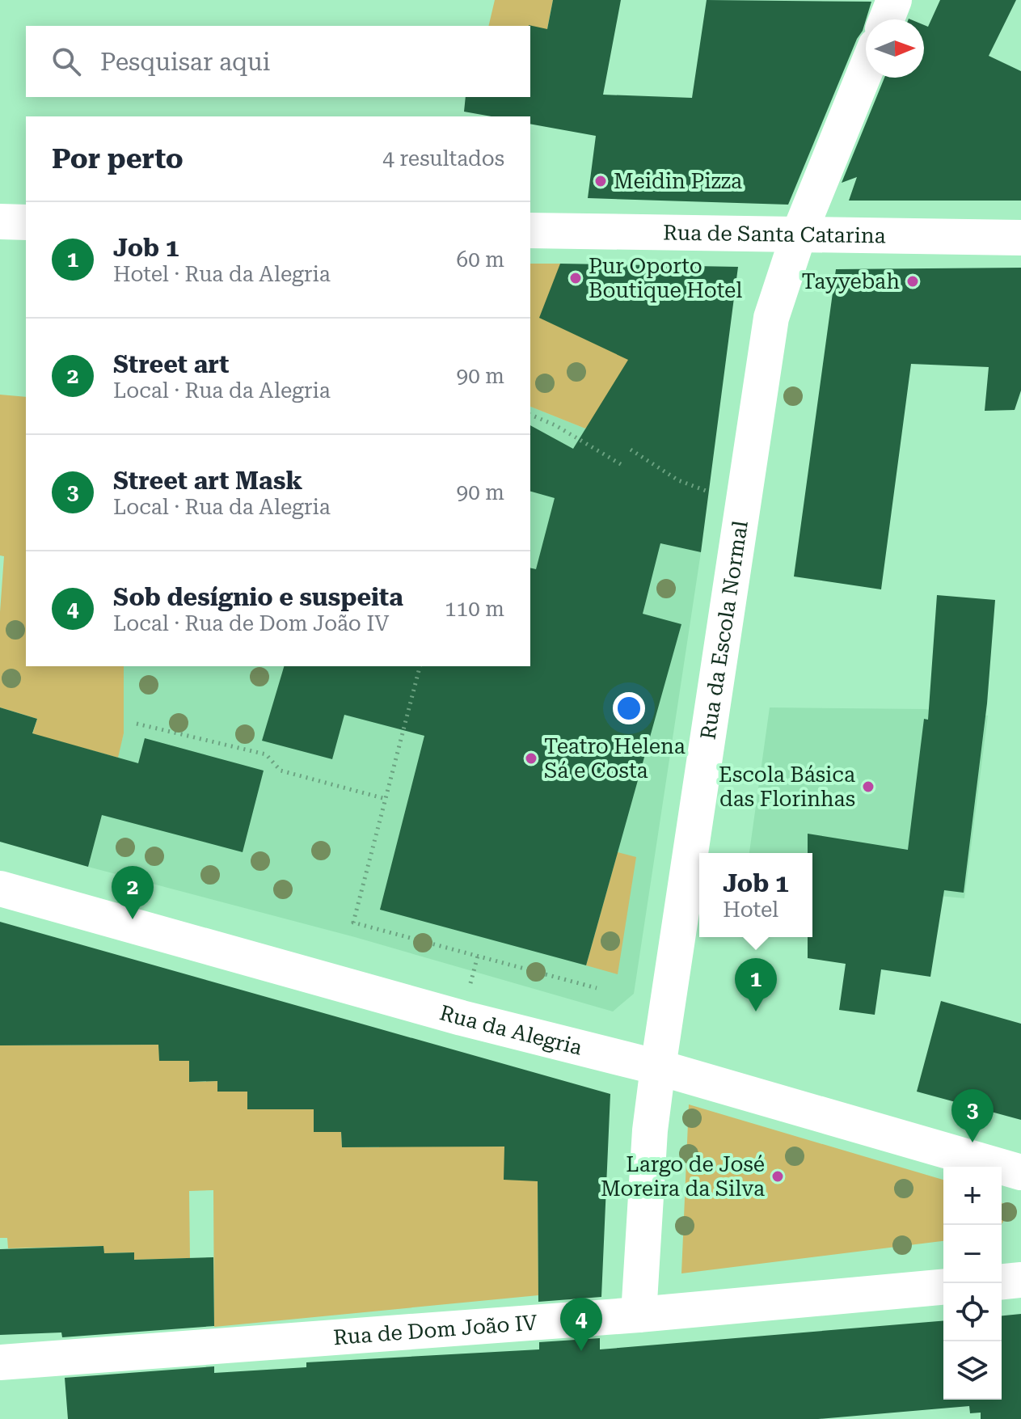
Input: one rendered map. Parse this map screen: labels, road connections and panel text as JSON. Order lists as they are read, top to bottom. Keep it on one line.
{"streets":{"main road":["Rua de Santa Catarina","Rua da Escola Normal","Rua da Alegria","Rua de Dom João IV"]},"crossings":[["Rua de Santa Catarina","Rua da Escola Normal"],["Rua da Escola Normal","Rua da Alegria"]],"places":["Meidin Pizza","Pur Oporto Boutique Hotel","Tayyebah","Teatro Helena Sá e Costa","Escola Básica das Florinhas","Largo de José Moreira da Silva"],"north":"right","page":{"search":"Pesquisar aqui","heading":["Por perto","4 resultados"],"list":[{"mark":"1","name":"Job 1","note":"Hotel · Rua da Alegria","value":"60 m"},{"mark":"2","name":"Street art","note":"Local · Rua da Alegria","value":"90 m"},{"mark":"3","name":"Street art Mask","note":"Local · Rua da Alegria","value":"90 m"},{"mark":"4","name":"Sob desígnio e suspeita","note":"Local · Rua de Dom João IV","value":"110 m"}],"popup":["Job 1","Hotel"],"pins":["2","1","3","4"],"map_buttons":["+","−"]}}
